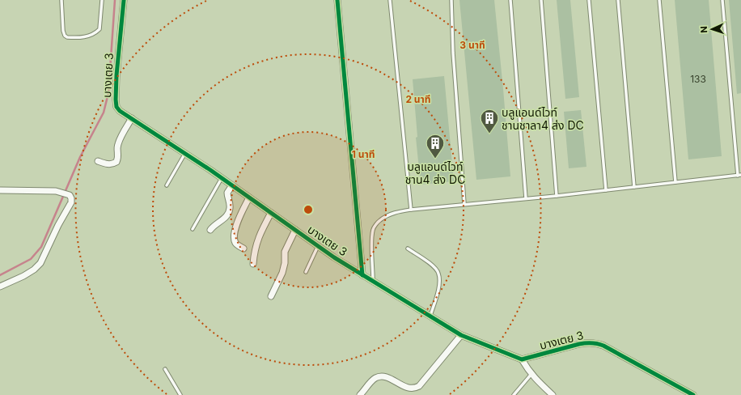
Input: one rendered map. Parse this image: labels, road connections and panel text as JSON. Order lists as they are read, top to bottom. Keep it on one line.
{"streets":{"street":["บางเตย 3"]},"places":{"building":["บลูแอนด์ไวท์ ชานชาลา4 ส่ง DC","บลูแอนด์ไวท์ ชาน4 ส่ง DC"]},"house_numbers":["133"],"north":"left","rings":["3 นาที","2 นาที","1 นาที"]}
